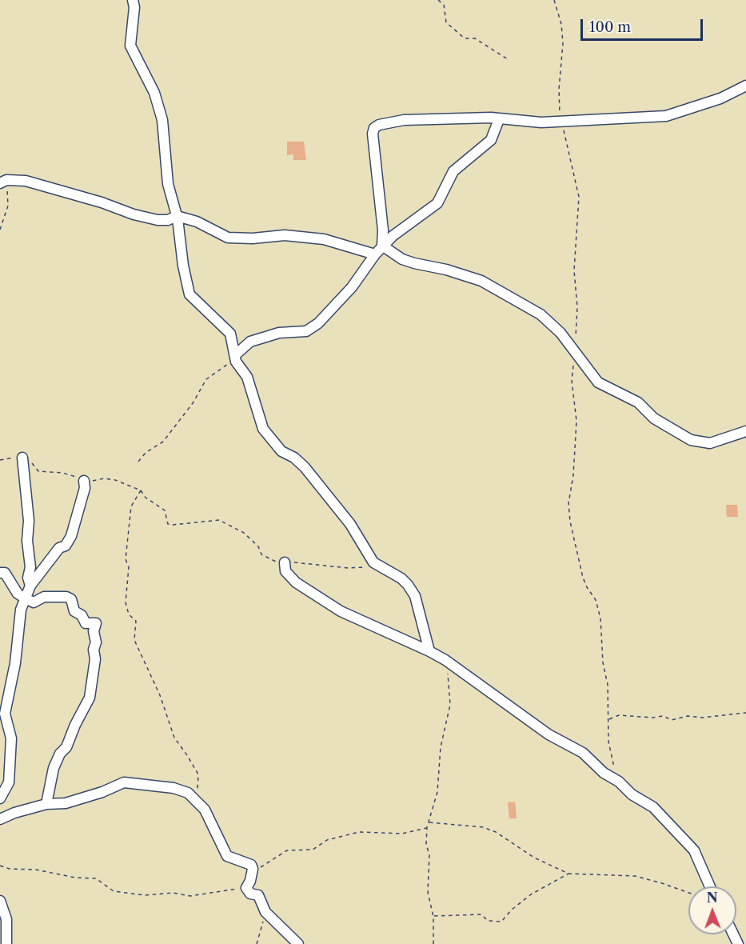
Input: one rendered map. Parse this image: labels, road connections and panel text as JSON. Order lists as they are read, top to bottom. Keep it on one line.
{"scale_bar":"100 m","north":"top"}
